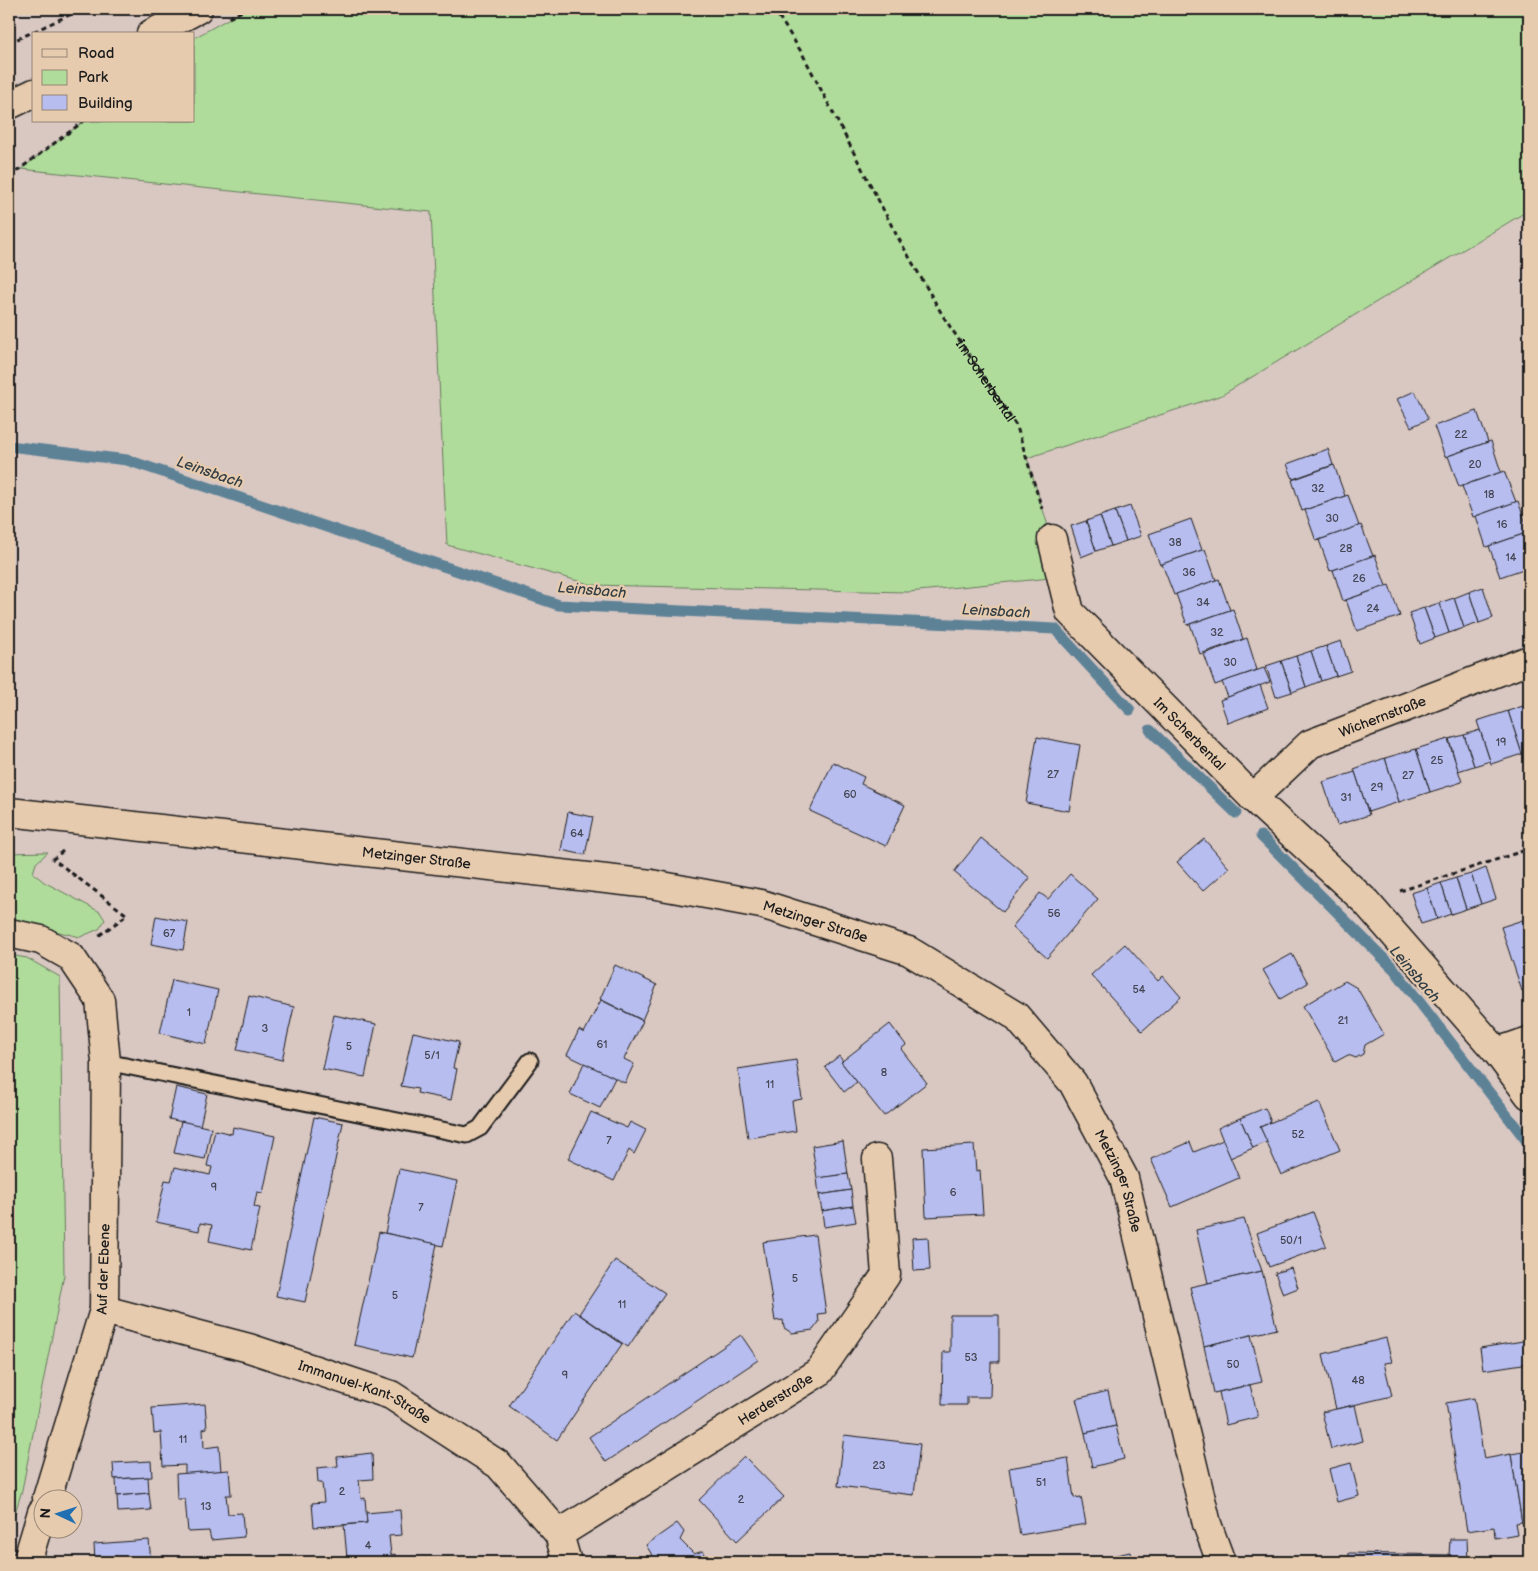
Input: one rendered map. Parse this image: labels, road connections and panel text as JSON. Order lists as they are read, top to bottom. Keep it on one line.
{"streets":{"street":["Im Scherbental","Wichernstraße","Metzinger Straße","Auf der Ebene","Immanuel-Kant-Straße","Herderstraße"]},"crossings":[["Im Scherbental","Wichernstraße"],["Auf der Ebene","Immanuel-Kant-Straße"],["Immanuel-Kant-Straße","Herderstraße"]],"water":["Leinsbach"],"house_numbers":["22","20","32","18","30","16","38","28","14","36","26","34","24","32","30","19","25","27","27","29","60","31","64","56","67","54","1","21","3","61","5","5/1","8","11","52","7","9","6","7","50/1","5","5","11","53","50","9","48","11","23","51","2","2","13","4"],"legend":["Road","Park","Building"],"north":"left"}
